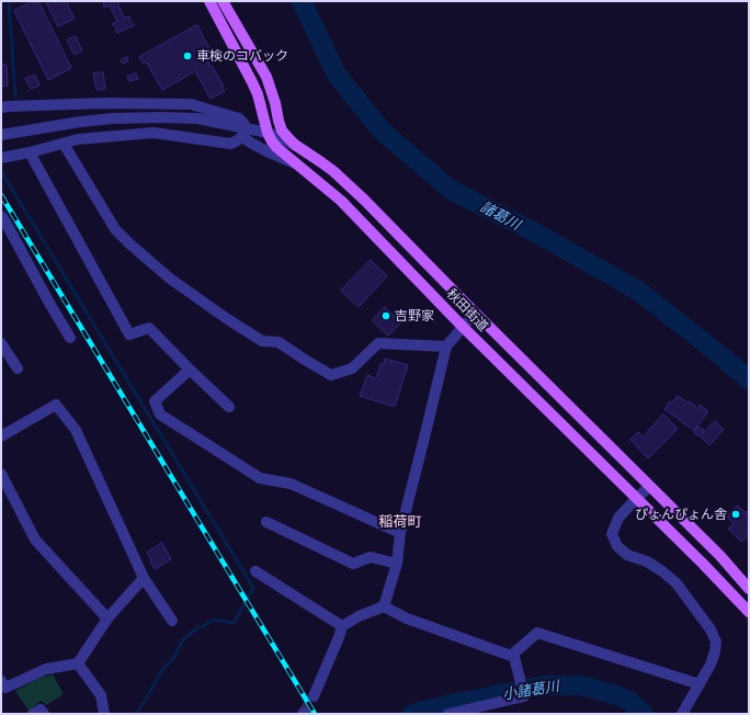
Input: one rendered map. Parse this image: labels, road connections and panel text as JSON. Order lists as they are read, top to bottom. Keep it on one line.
{"streets":{"main road":["秋田街道"]},"districts":["稲荷町"],"water":["諸葛川","小諸葛川"],"places":["車検のコバック","吉野家","ぴょんぴょん舎"]}
